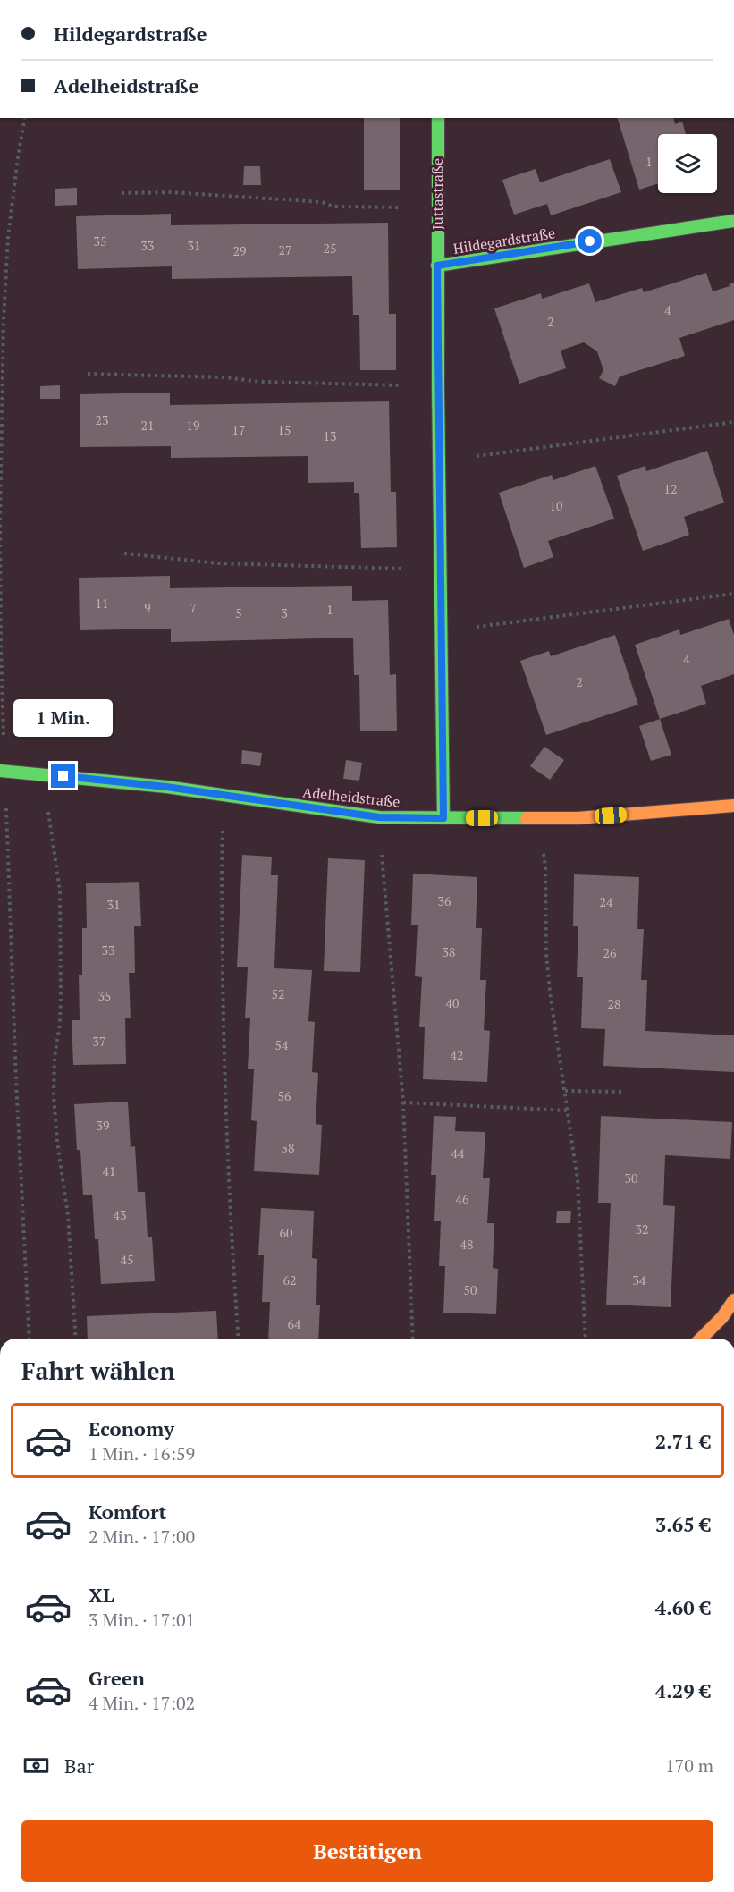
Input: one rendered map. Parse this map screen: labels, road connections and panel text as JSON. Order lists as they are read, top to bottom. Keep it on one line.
{"streets":{"street":["Juttastraße","Hildegardstraße","Adelheidstraße"]},"crossings":[["Juttastraße","Hildegardstraße"],["Juttastraße","Adelheidstraße"]],"house_numbers":["1","35","33","31","25","27","29","4","2","23","21","19","17","15","13","12","10","11","9","7","1","5","3","4","2","36","24","31","33","38","26","52","35","40","28","37","54","42","56","39","58","44","41","30","46","43","32","60","48","45","62","34","50","64"],"page":{"banner":["Hildegardstraße","Adelheidstraße"],"bubble":"1 Min.","heading":"Fahrt wählen","list":[{"name":"Economy","note":"1 Min. · 16:59","value":"2.71 €"},{"name":"Komfort","note":"2 Min. · 17:00","value":"3.65 €"},{"name":"XL","note":"3 Min. · 17:01","value":"4.60 €"},{"name":"Green","note":"4 Min. · 17:02","value":"4.29 €"}],"pay":["Bar","170 m"],"buttons":"Bestätigen"}}
